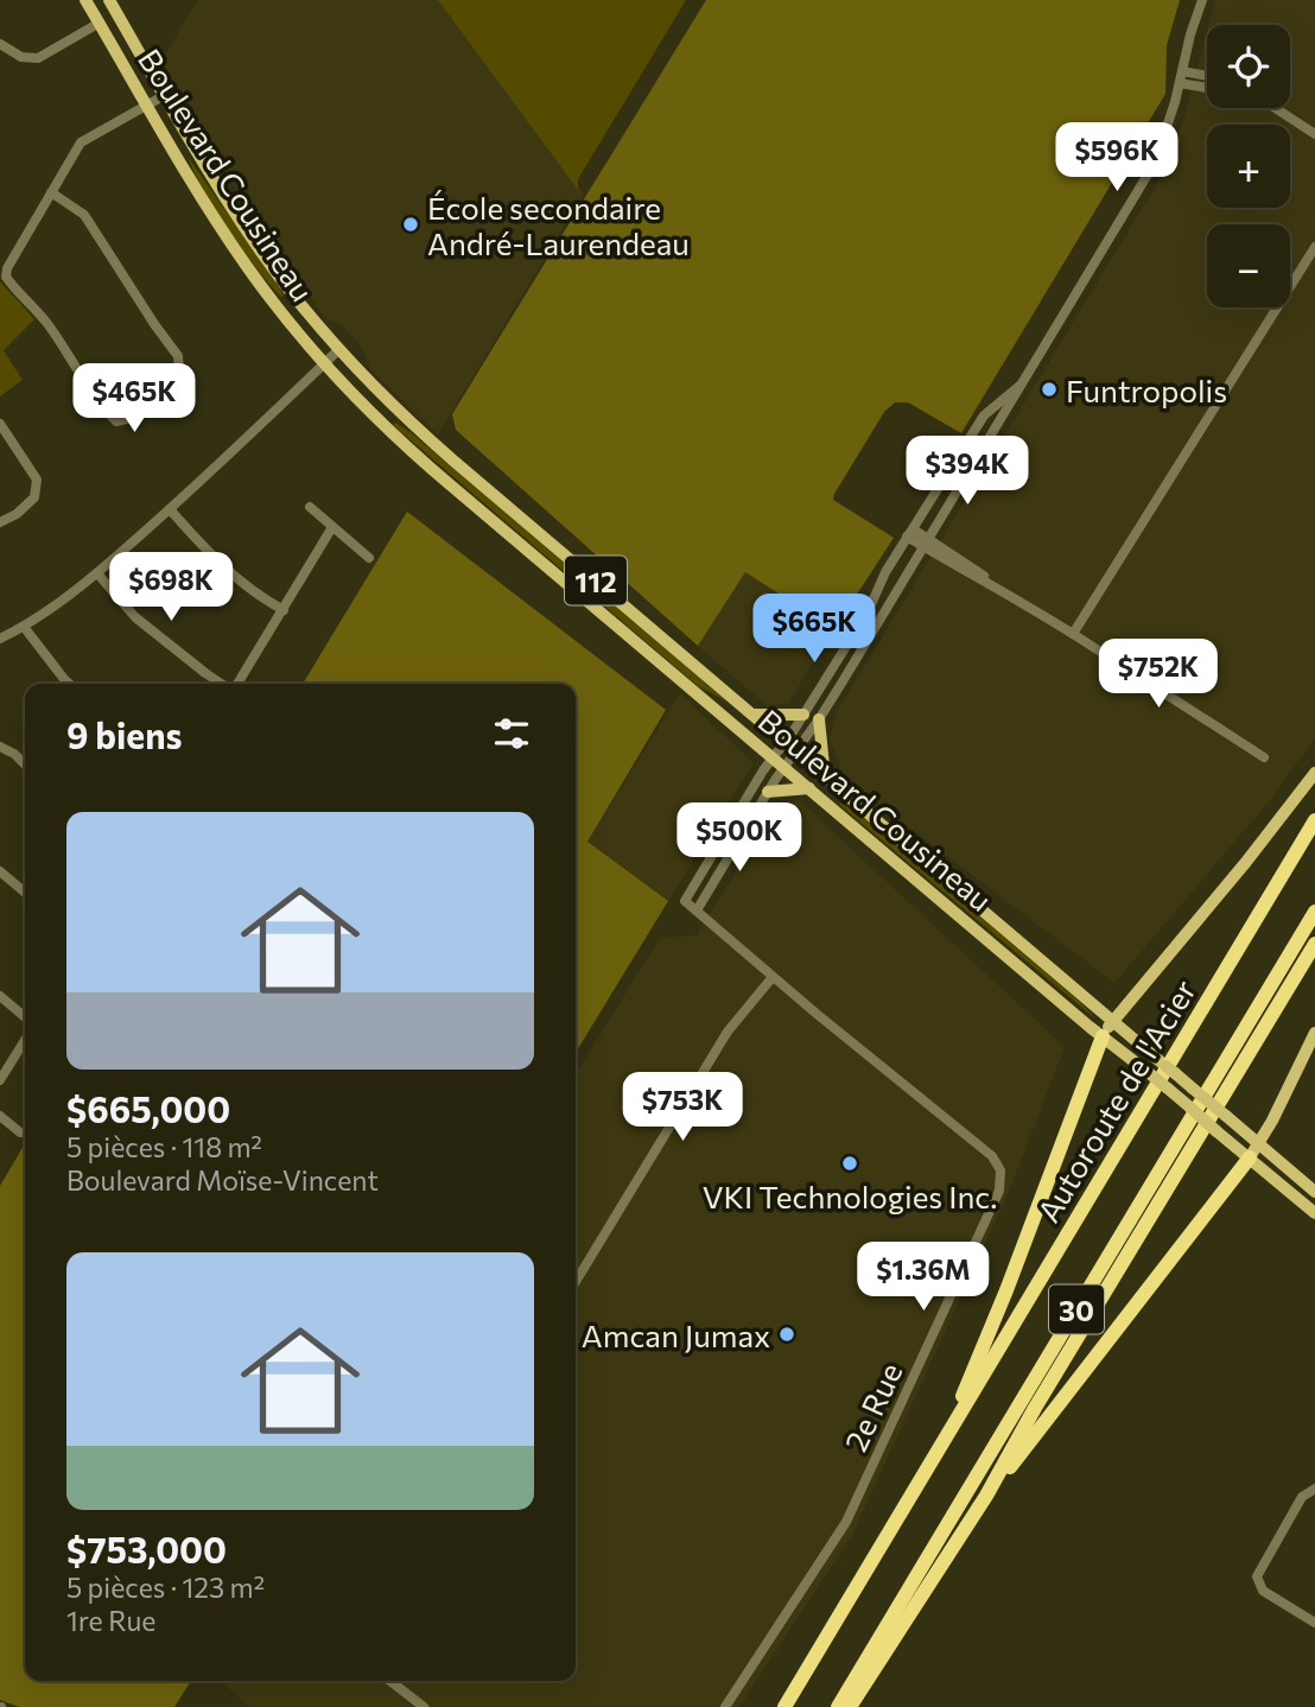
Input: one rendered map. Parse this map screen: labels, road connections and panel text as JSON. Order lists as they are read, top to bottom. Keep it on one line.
{"streets":{"highway":["Autoroute de l'Acier","30"],"main road":["Boulevard Cousineau","112"],"street":["2e Rue"]},"crossings":[["Boulevard Cousineau","2e Rue"]],"places":["École secondaire André-Laurendeau","Funtropolis","VKI Technologies Inc.","Amcan Jumax"],"page":{"map_buttons":["+","−"],"price":["$596K","$465K","$394K","$698K","$665K","$752K","$500K","$753K","$1.36M"],"heading":"9 biens","list":[{"name":"$665,000","note":"5 pièces · 118 m² · Boulevard Moïse-Vincent"},{"name":"$753,000","note":"5 pièces · 123 m² · 1re Rue"}]}}
